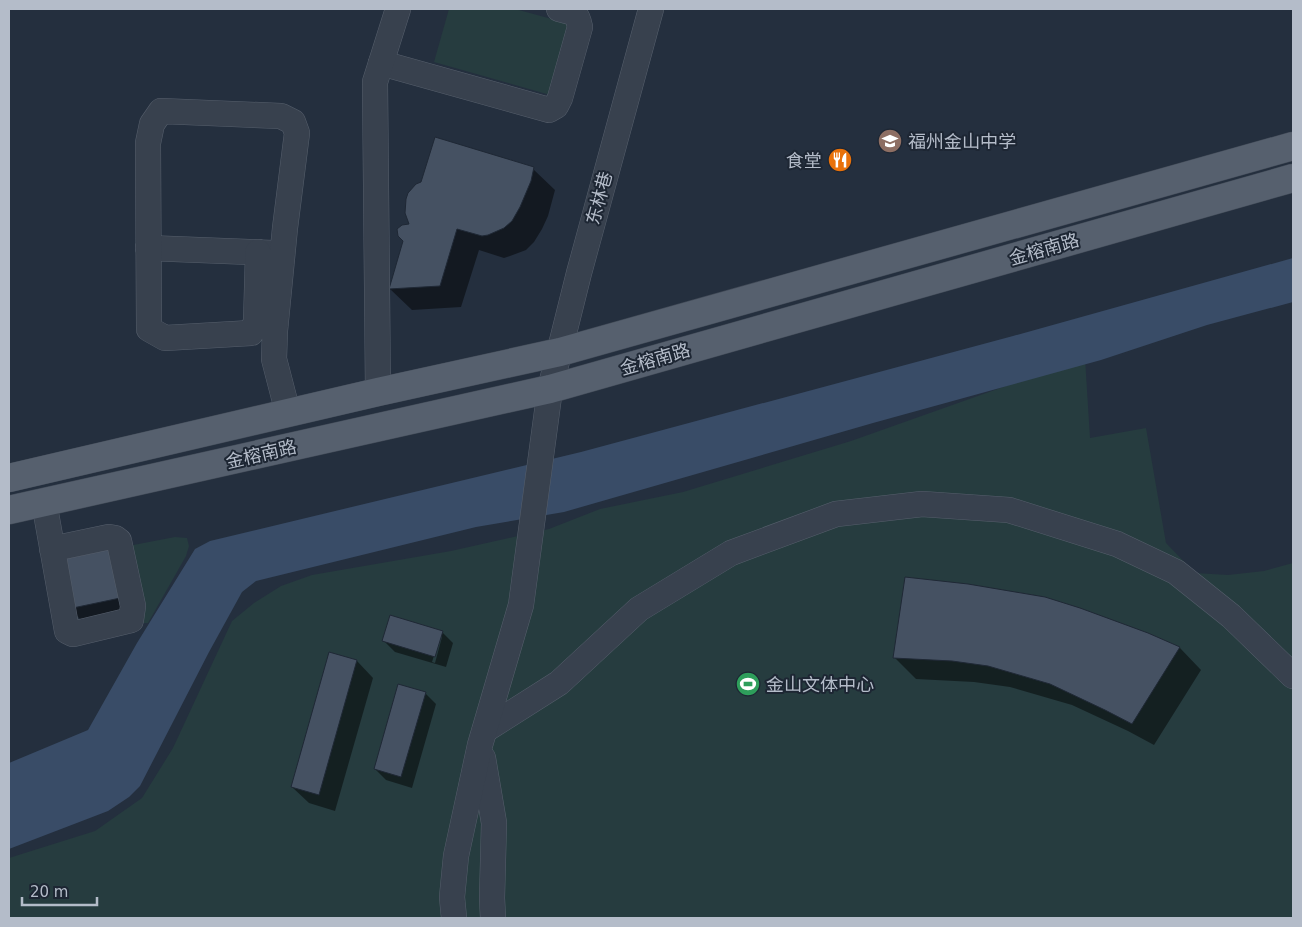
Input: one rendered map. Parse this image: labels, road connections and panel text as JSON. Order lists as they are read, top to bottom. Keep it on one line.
{"streets":{"main road":["金榕南路"],"street":["东林巷"]},"crossings":[["东林巷","金榕南路"]],"places":{"school or university":["福州金山中学"],"restaurant":["食堂"],"sports":["金山文体中心"]},"scale_bar":"20 m"}
